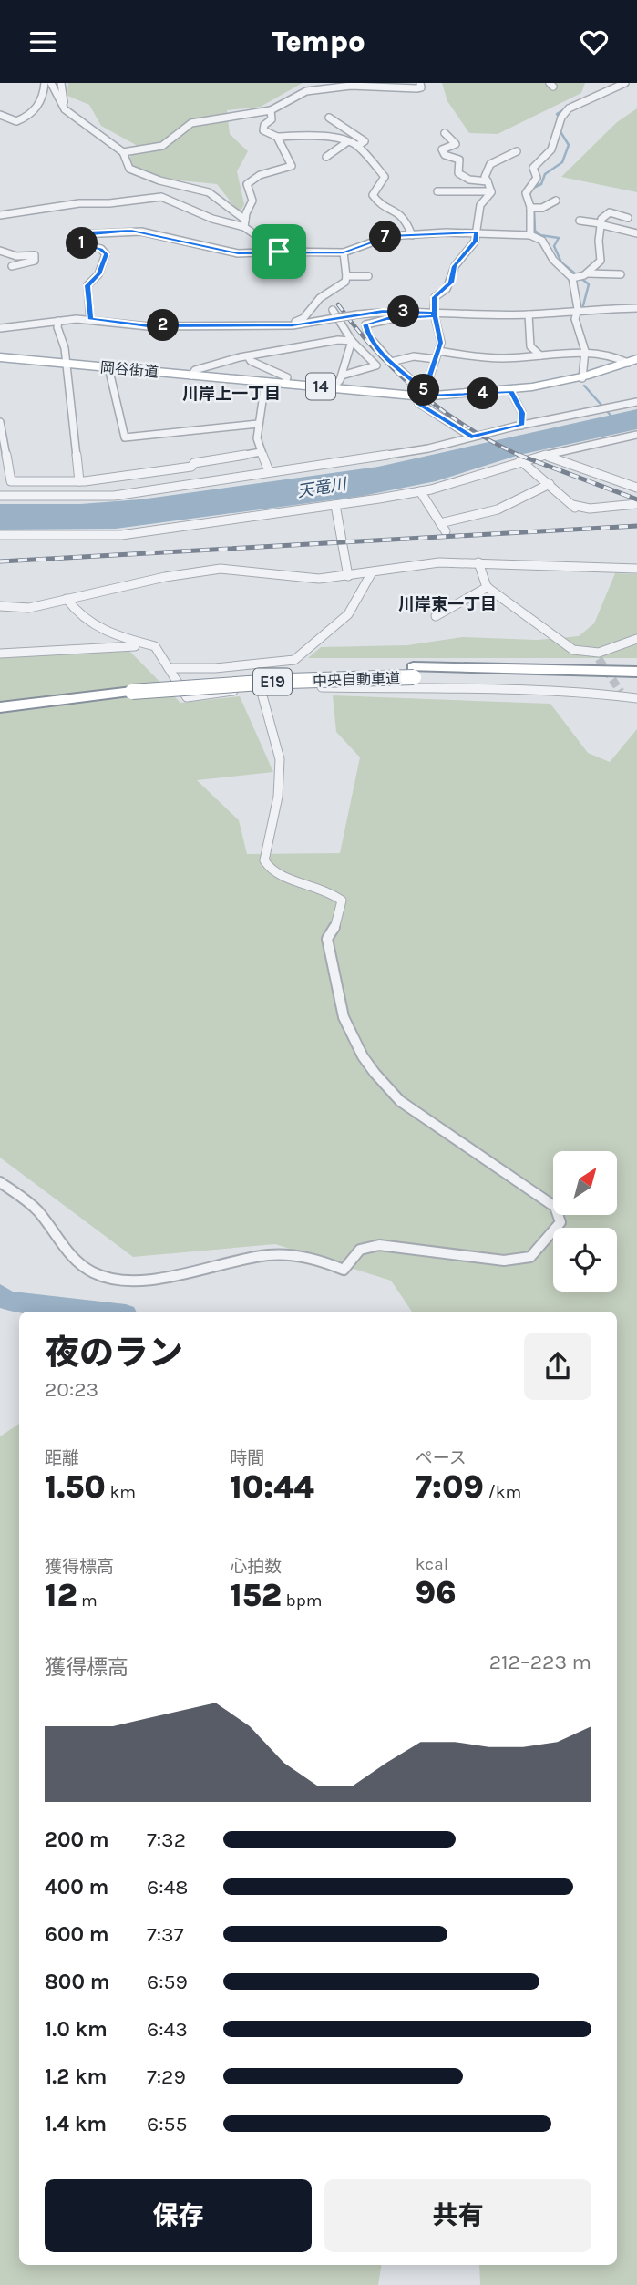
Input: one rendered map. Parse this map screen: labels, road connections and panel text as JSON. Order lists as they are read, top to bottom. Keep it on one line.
{"streets":{"highway":["中央自動車道","E19"],"main road":["岡谷街道","14"]},"districts":["川岸上一丁目","川岸東一丁目"],"water":["天竜川"],"north":"top right","page":{"header":"Tempo","pins":["7","1","3","2","5","4"],"heading":["夜のラン","20:23"],"stats":[["距離","1.50 km"],["時間","10:44"],["ペース","7:09 /km"],["獲得標高","12 m"],["心拍数","152 bpm"],["kcal","96"]],"chart":["獲得標高","212–223 m"],"list":[{"name":"200 m","note":"7:32"},{"name":"400 m","note":"6:48"},{"name":"600 m","note":"7:37"},{"name":"800 m","note":"6:59"},{"name":"1.0 km","note":"6:43"},{"name":"1.2 km","note":"7:29"},{"name":"1.4 km","note":"6:55"}],"buttons":["保存","共有"]}}
